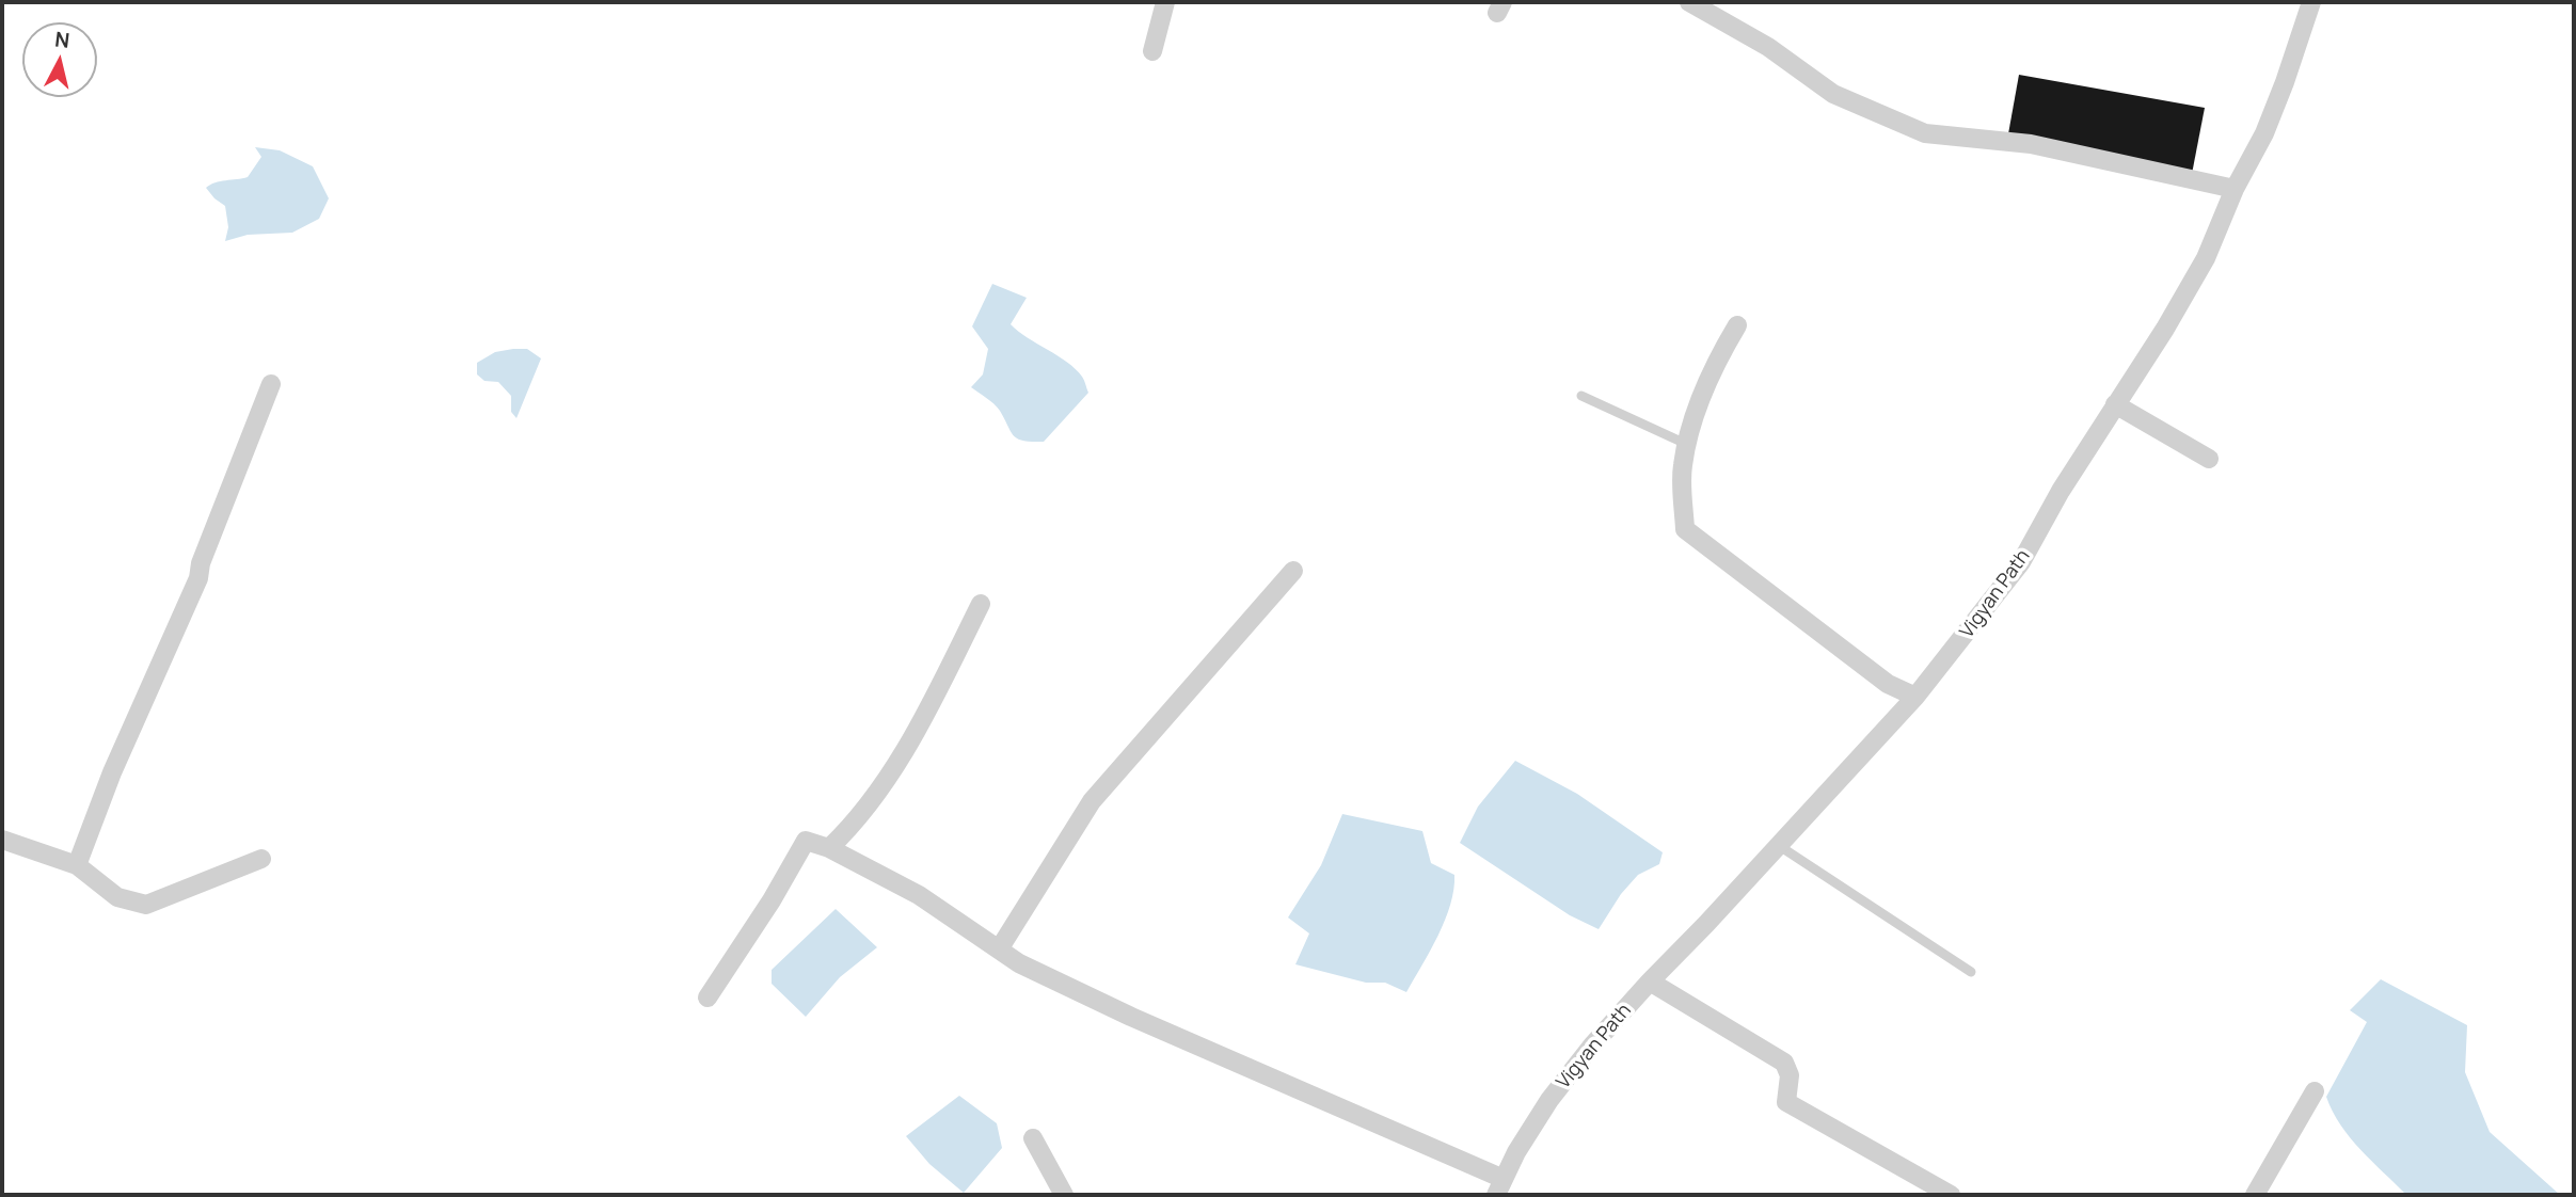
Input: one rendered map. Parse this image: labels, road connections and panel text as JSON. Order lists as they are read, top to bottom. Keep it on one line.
{"streets":{"street":["Vigyan Path"]},"north":"top"}
